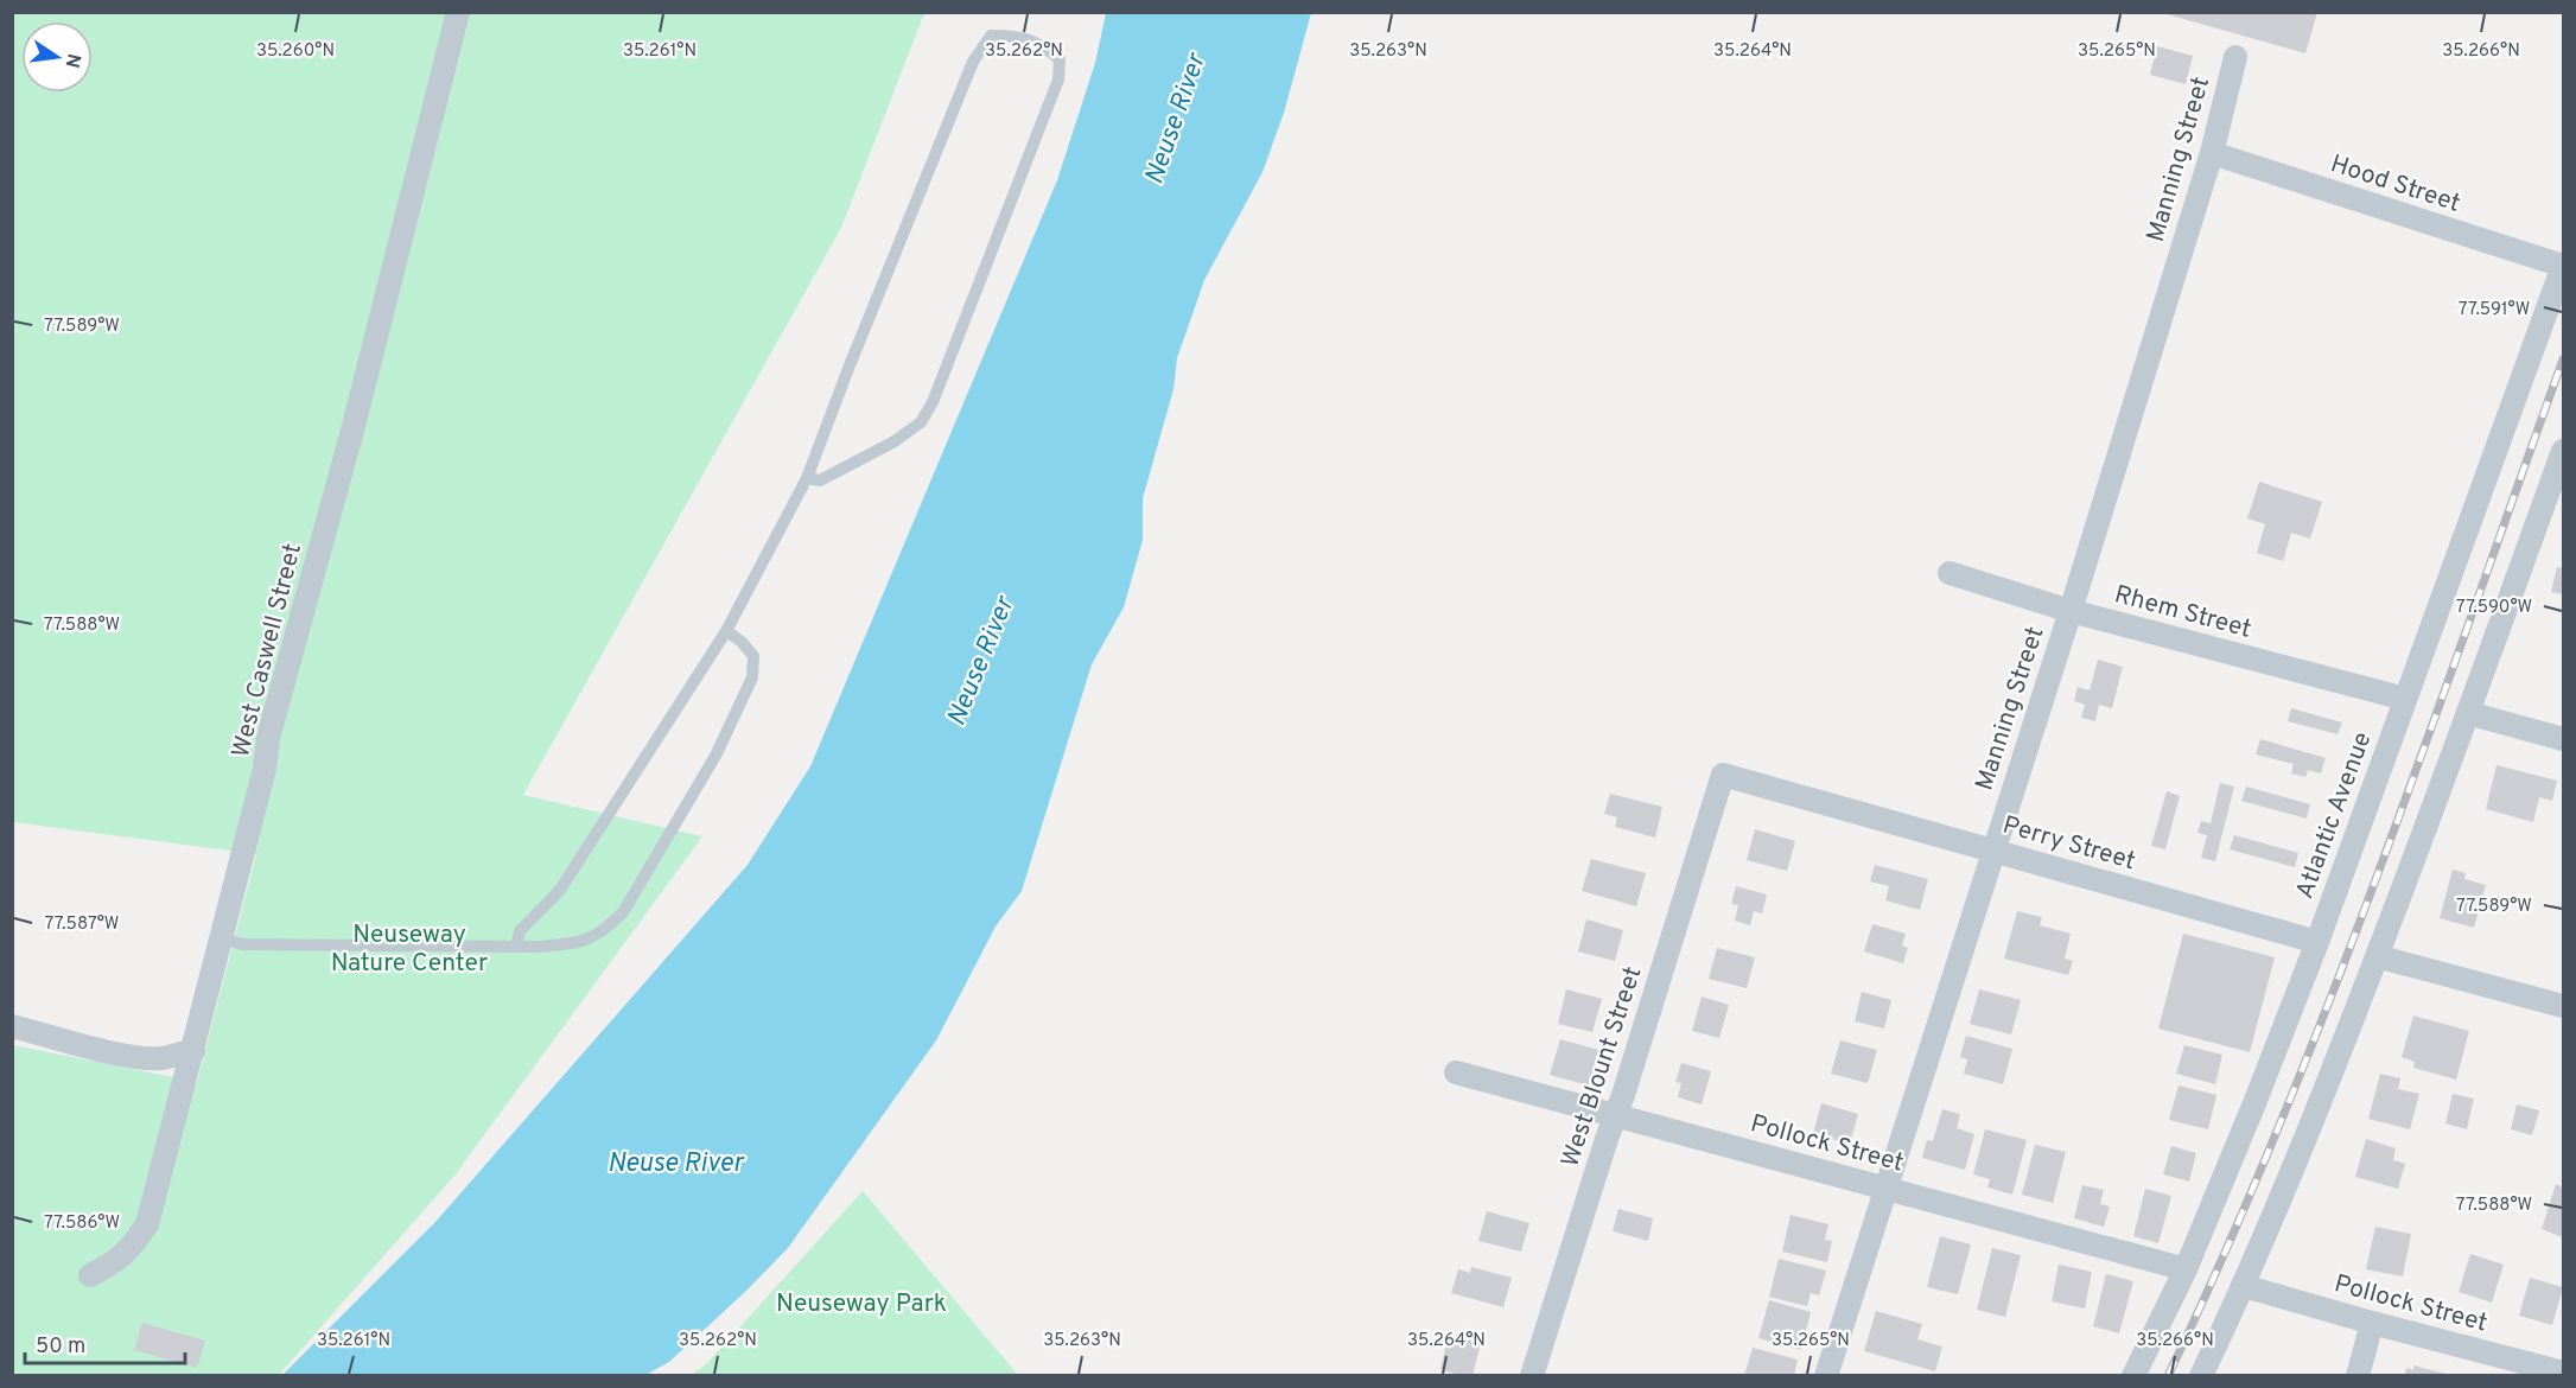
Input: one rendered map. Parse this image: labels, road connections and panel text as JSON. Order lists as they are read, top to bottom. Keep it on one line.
{"streets":{"street":["Manning Street","Hood Street","Rhem Street","West Caswell Street","Atlantic Avenue","Perry Street","West Blount Street","Pollock Street"]},"crossings":[["Manning Street","Hood Street"],["Manning Street","Rhem Street"],["Manning Street","Perry Street"],["Manning Street","Pollock Street"],["Hood Street","Atlantic Avenue"],["Rhem Street","Atlantic Avenue"],["Atlantic Avenue","Perry Street"],["Atlantic Avenue","Pollock Street"],["Perry Street","West Blount Street"],["West Blount Street","Pollock Street"]],"water":["Neuse River"],"parks":["Neuseway Nature Center","Neuseway Park"],"scale_bar":"50 m","north":"right","coordinates":["35.261°N","35.262°N","35.263°N","35.264°N","35.265°N","35.266°N","35.260°N","77.591°W","77.589°W","77.590°W","77.588°W","77.587°W","77.586°W"]}
